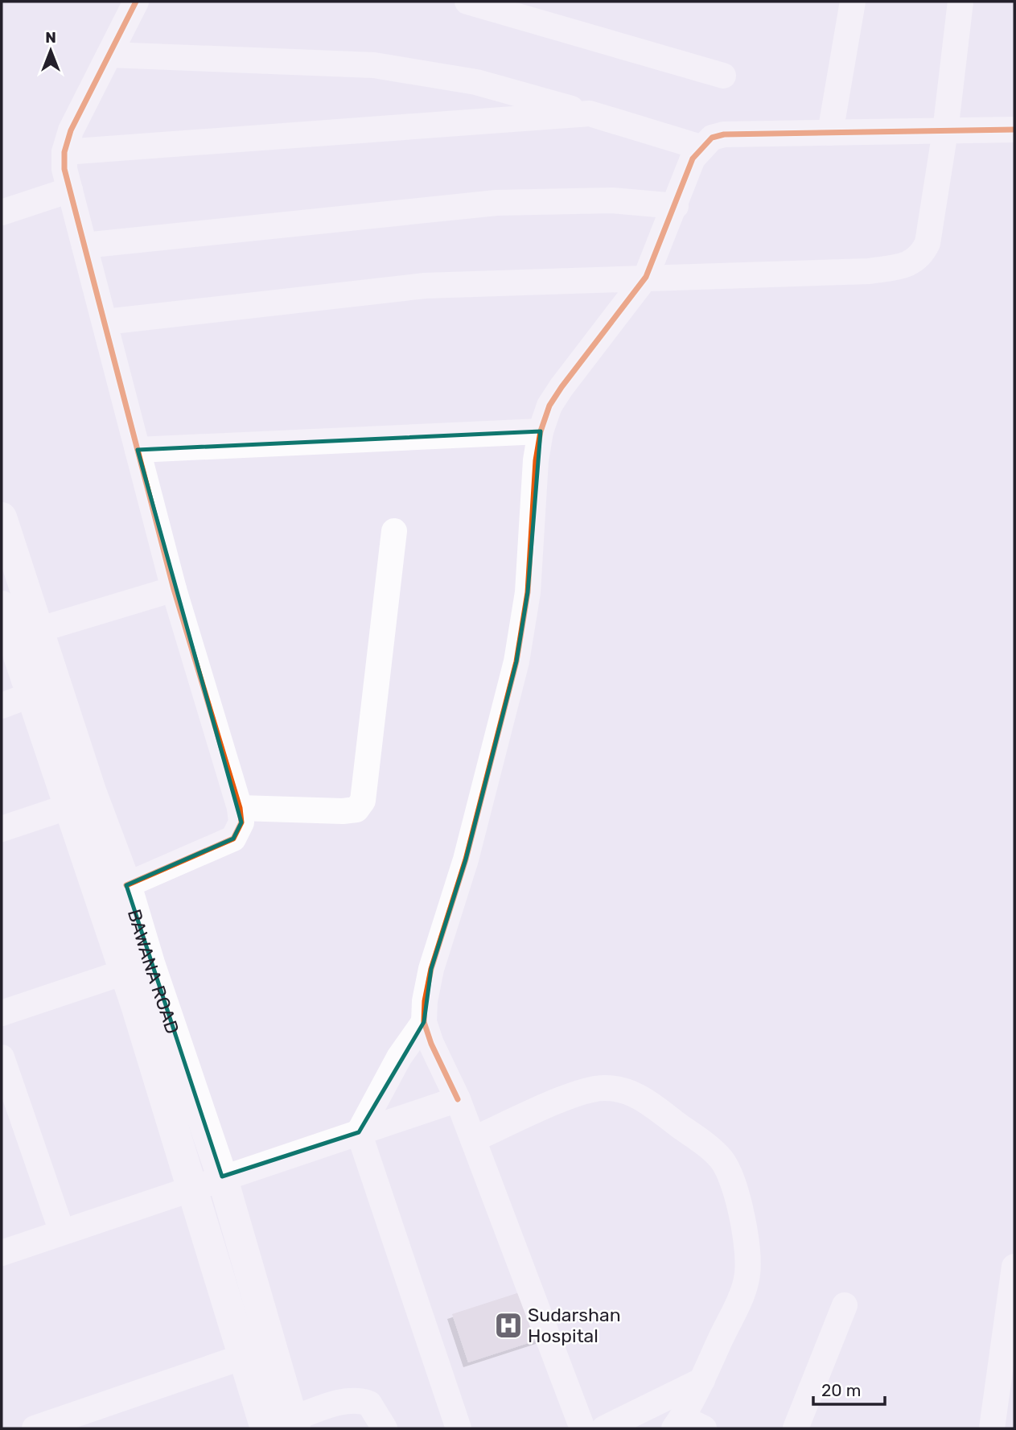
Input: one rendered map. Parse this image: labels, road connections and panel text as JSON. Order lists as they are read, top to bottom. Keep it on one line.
{"streets":{"street":["BAWANA ROAD"]},"places":{"hospital":["Sudarshan Hospital"]},"scale_bar":"20 m","north":"top"}
